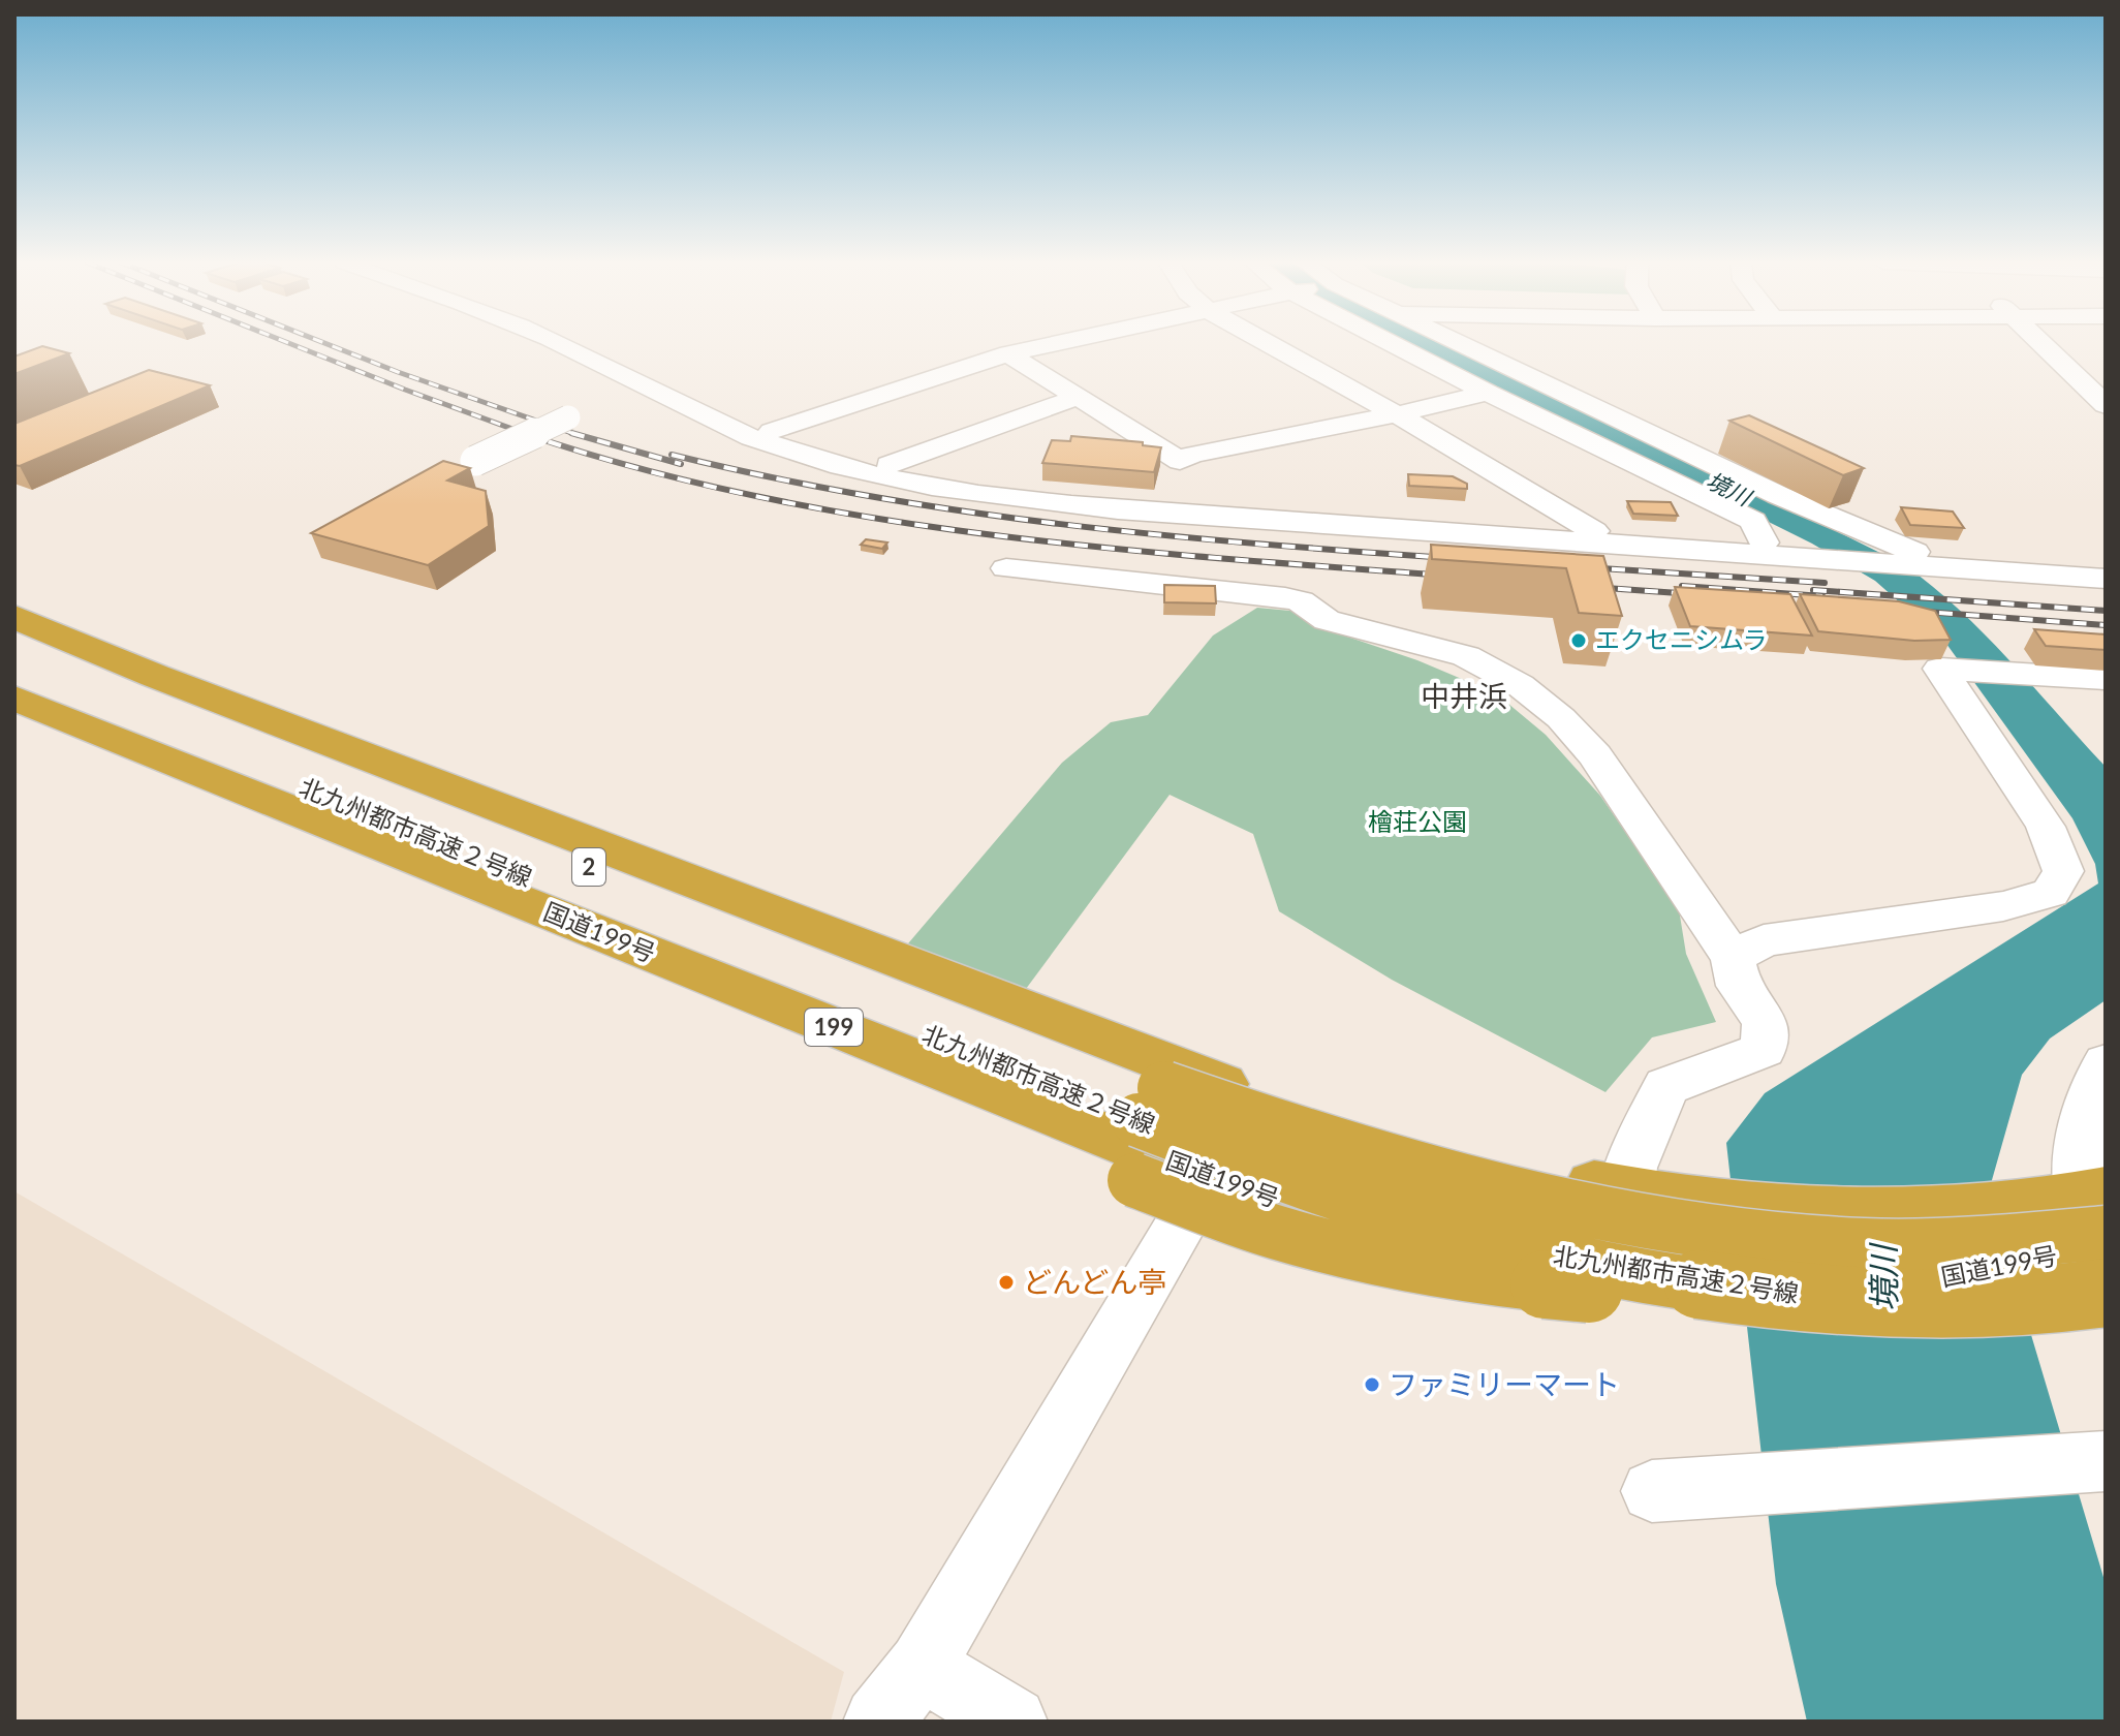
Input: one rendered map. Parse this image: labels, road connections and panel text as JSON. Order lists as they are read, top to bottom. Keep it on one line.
{"streets":{"highway":["北九州都市高速２号線","2","国道199号","199"]},"crossings":[["北九州都市高速２号線","国道199号"]],"districts":["中井浜"],"water":["境川"],"parks":["檜荘公園"],"places":["エクセニシムラ","どんどん亭","ファミリーマート"]}
